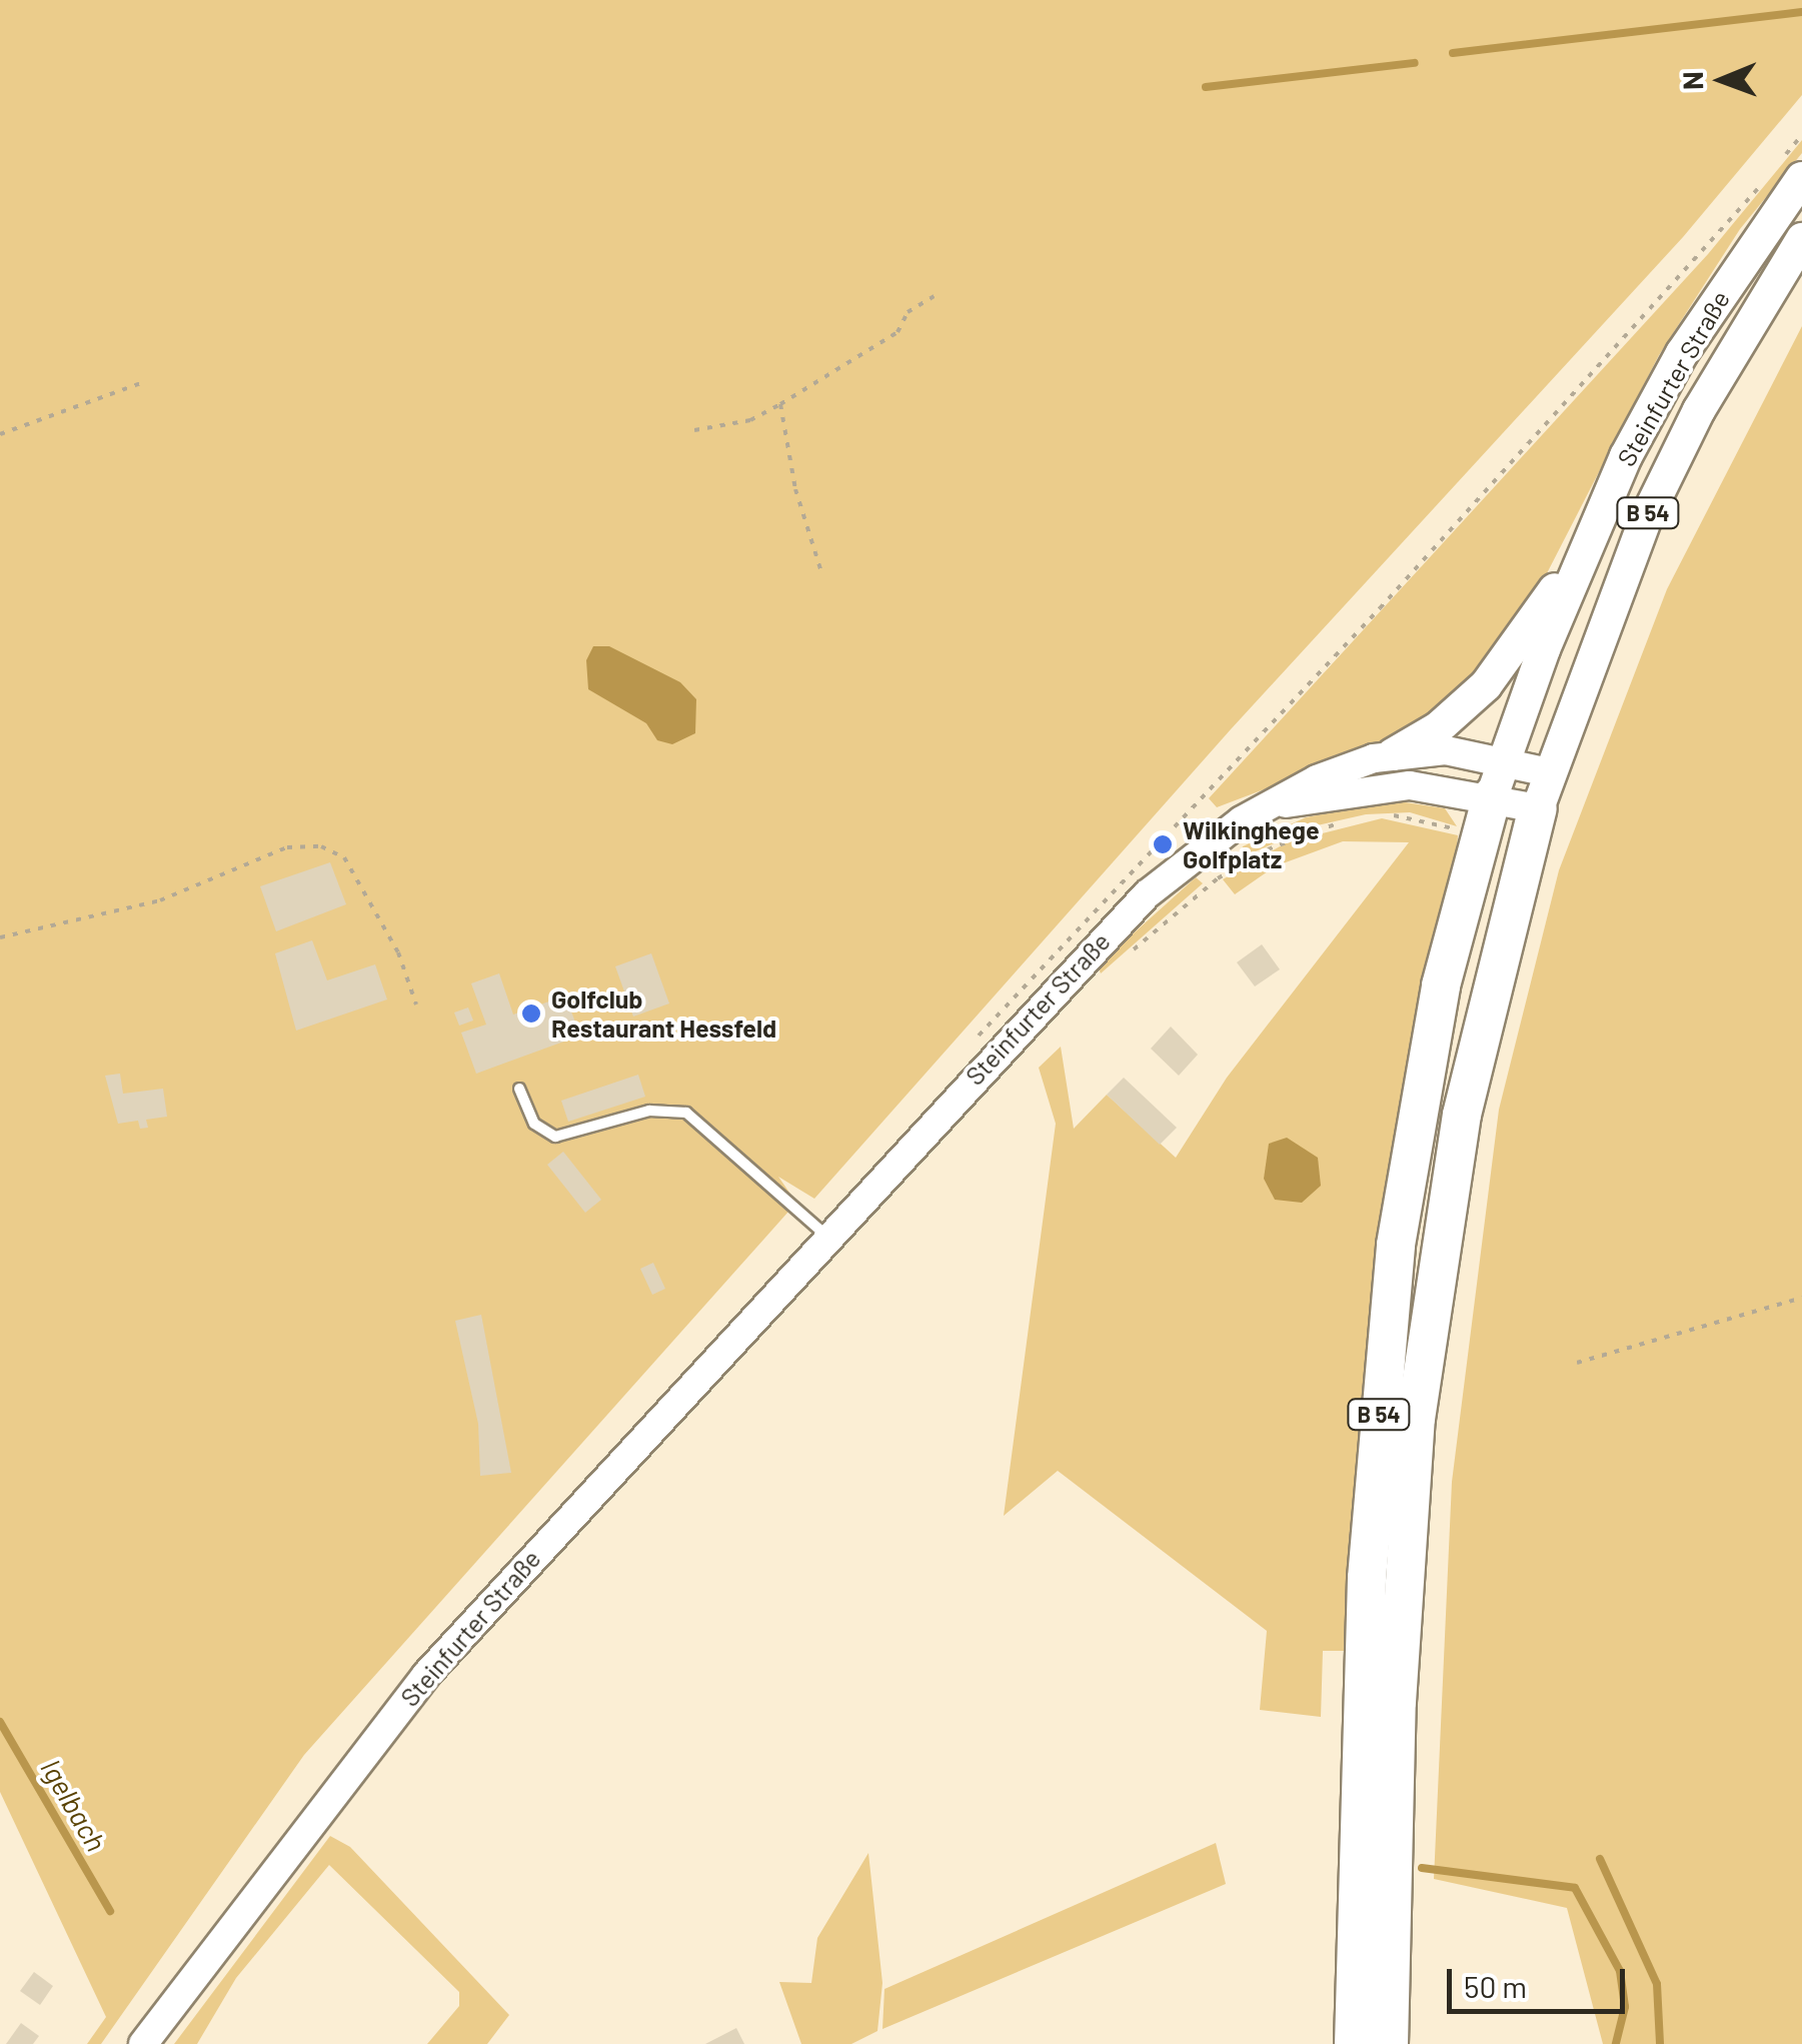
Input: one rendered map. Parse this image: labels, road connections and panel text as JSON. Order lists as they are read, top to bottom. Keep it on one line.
{"streets":{"highway":["B 54"],"main road":["Steinfurter Straße"]},"crossings":[["Steinfurter Straße","B 54"]],"water":["Igelbach"],"places":["Wilkinghege Golfplatz","Golfclub Restaurant Hessfeld"],"scale_bar":"50 m","north":"left"}
